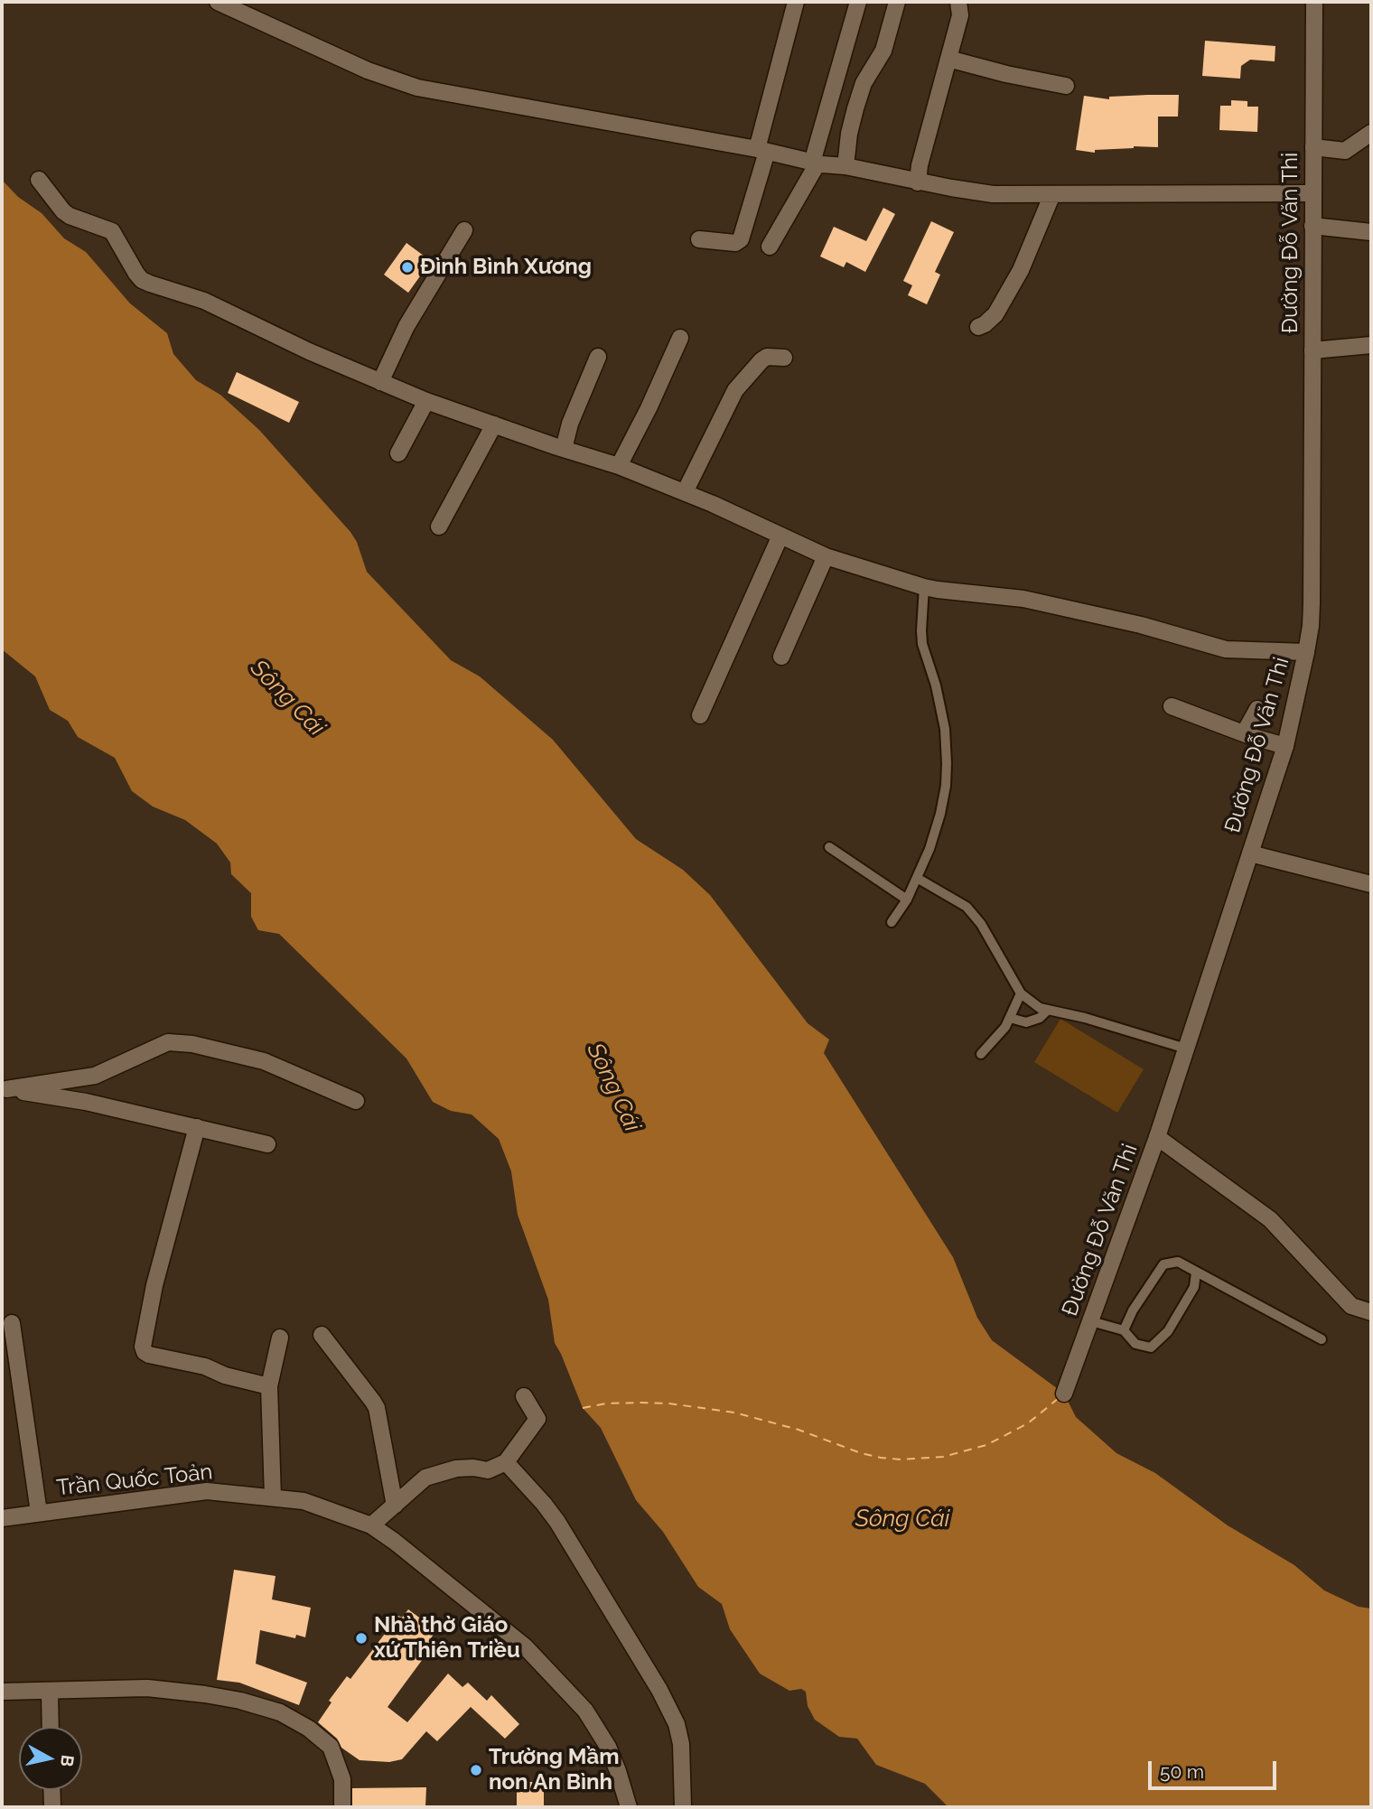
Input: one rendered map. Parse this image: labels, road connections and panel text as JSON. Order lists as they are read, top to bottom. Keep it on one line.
{"streets":{"street":["Đường Đỗ Văn Thi","Trần Quốc Toản"]},"water":["Sông Cái"],"places":["Đình Bình Xương","Nhà thờ Giáo xứ Thiên Triều","Trường Mầm non An Bình"],"scale_bar":"50 m","north":"right"}
